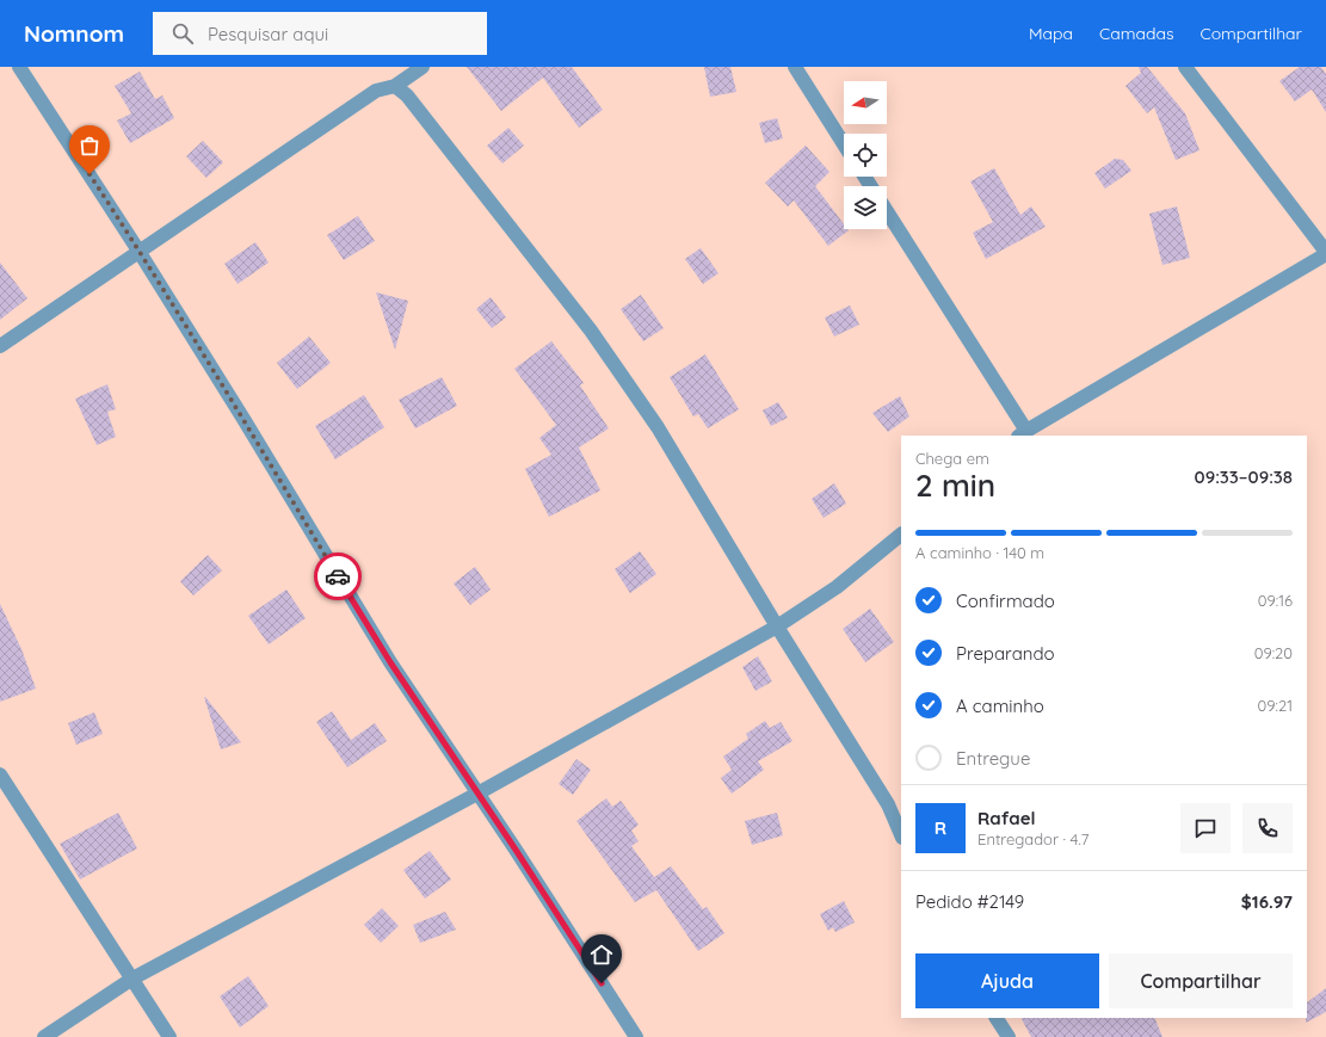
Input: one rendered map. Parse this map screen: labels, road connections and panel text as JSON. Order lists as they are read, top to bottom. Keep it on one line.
{"north":"left","page":{"header":"Nomnom","search":"Pesquisar aqui","nav":["Mapa","Camadas","Compartilhar"],"heading":["2 min","Chega em","09:33–09:38"],"panel":["Rafael","Entregador · 4.7","Pedido #2149","$16.97"],"bar":"A caminho · 140 m","list":[["Confirmado","09:16"],["Preparando","09:20"],["A caminho","09:21"],"Entregue"],"round":"R","buttons":["Ajuda","Compartilhar"]}}
